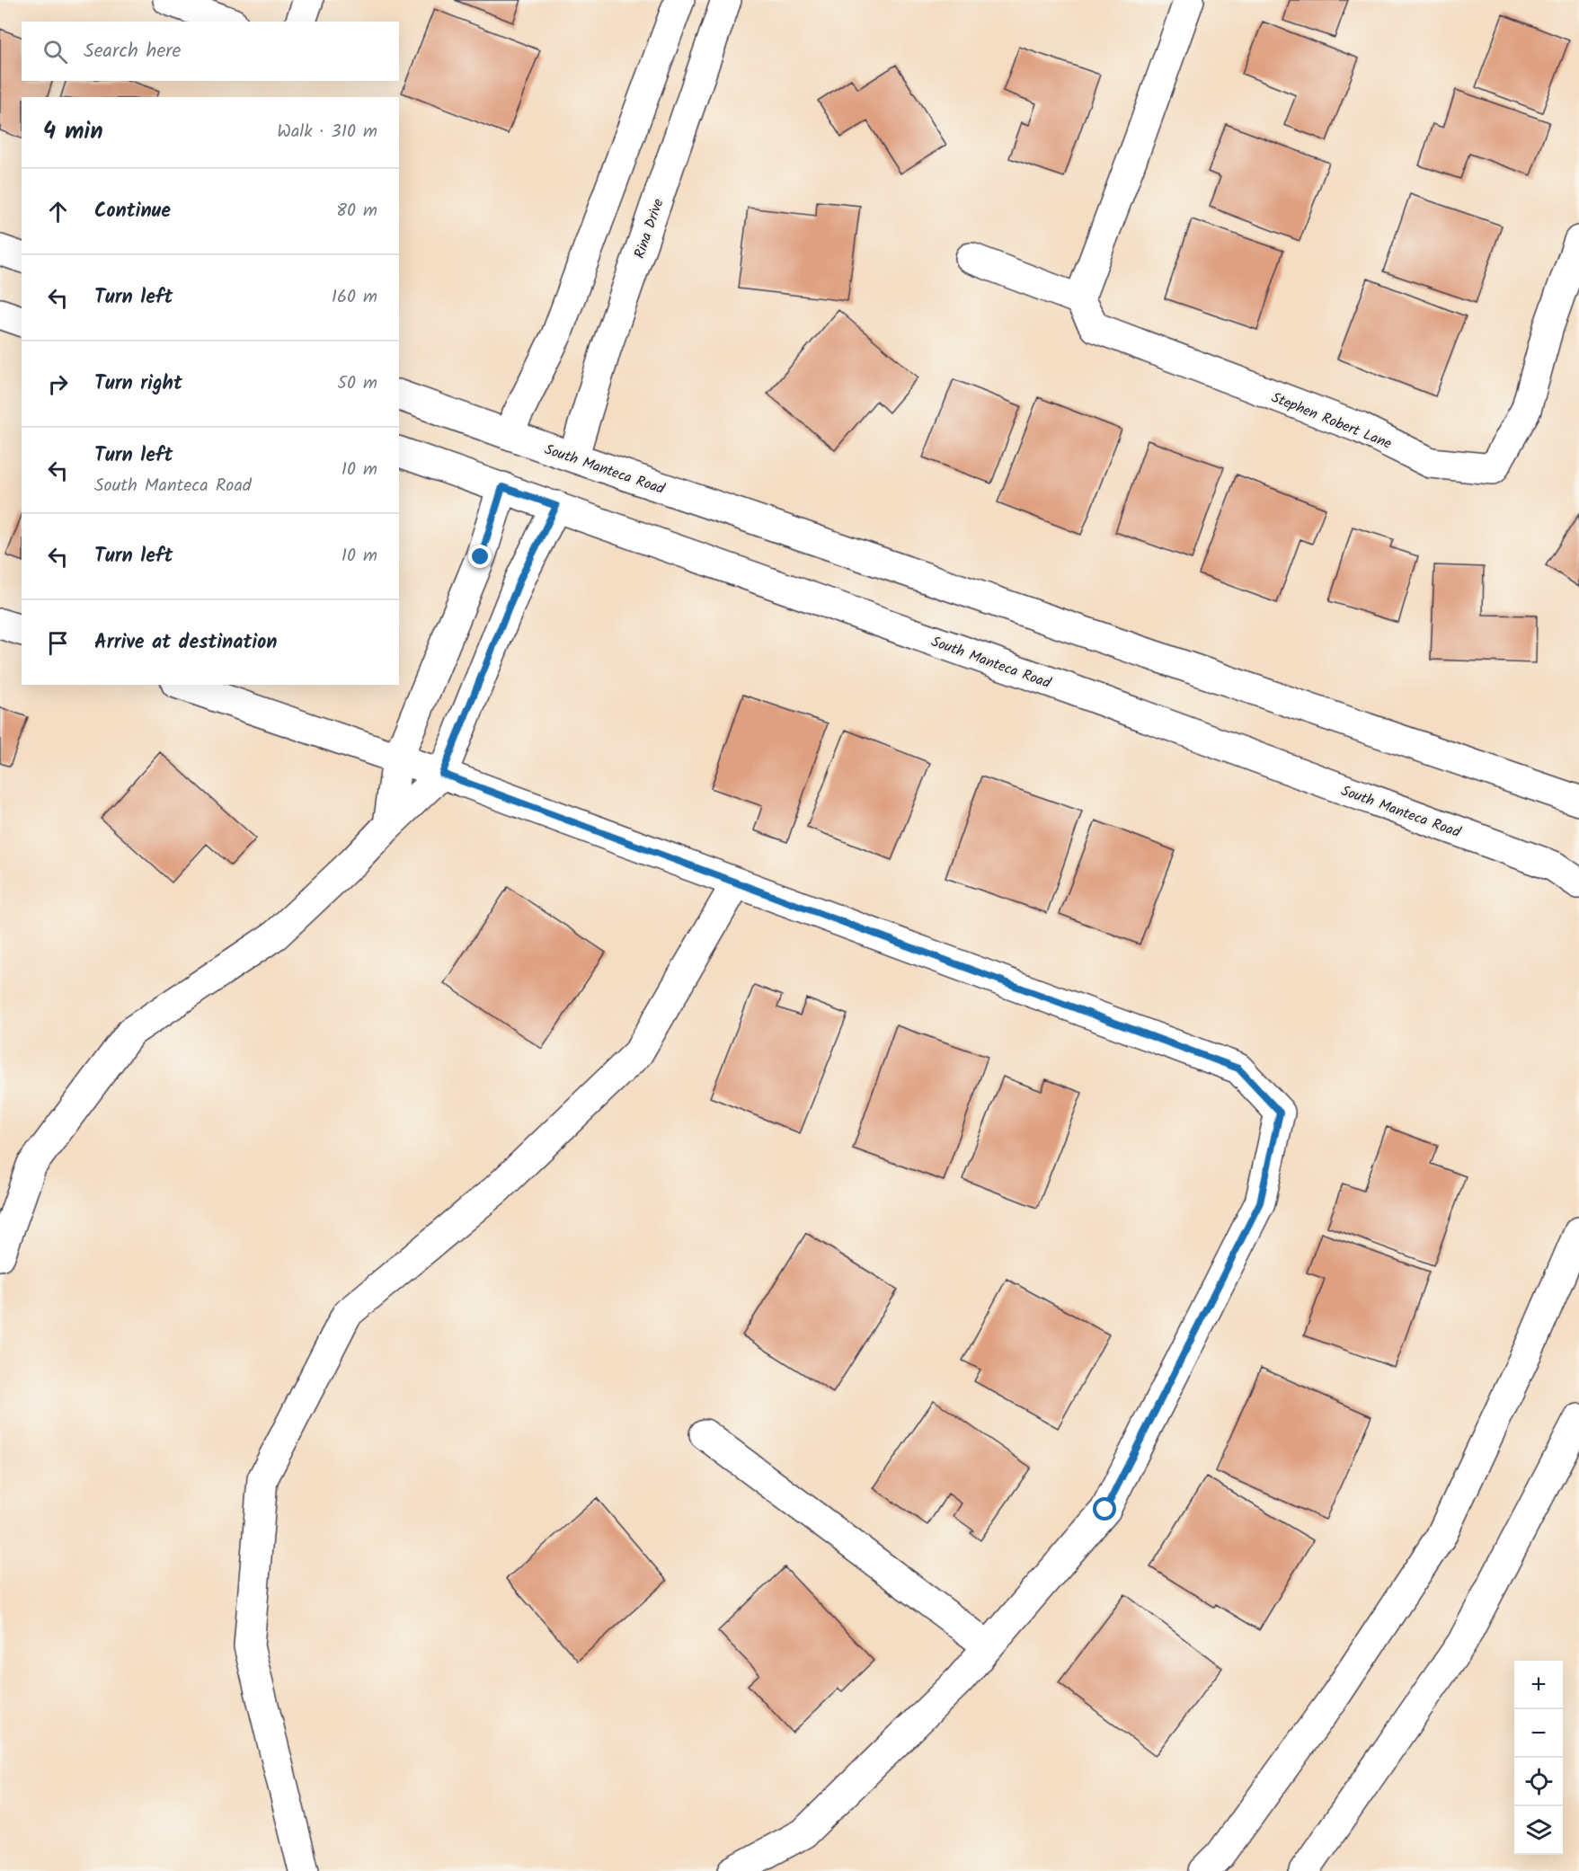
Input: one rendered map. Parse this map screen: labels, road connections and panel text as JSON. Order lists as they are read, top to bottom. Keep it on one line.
{"streets":{"street":["Rina Drive","Stephen Robert Lane","South Manteca Road"]},"crossings":[["Rina Drive","South Manteca Road"]],"page":{"search":"Search here","heading":["4 min","Walk · 310 m"],"list":[["Continue","80 m"],["Turn left","160 m"],["Turn right","50 m"],["Turn left","South Manteca Road","10 m"],["Turn left","10 m"],"Arrive at destination"],"map_buttons":["+","−"]}}
